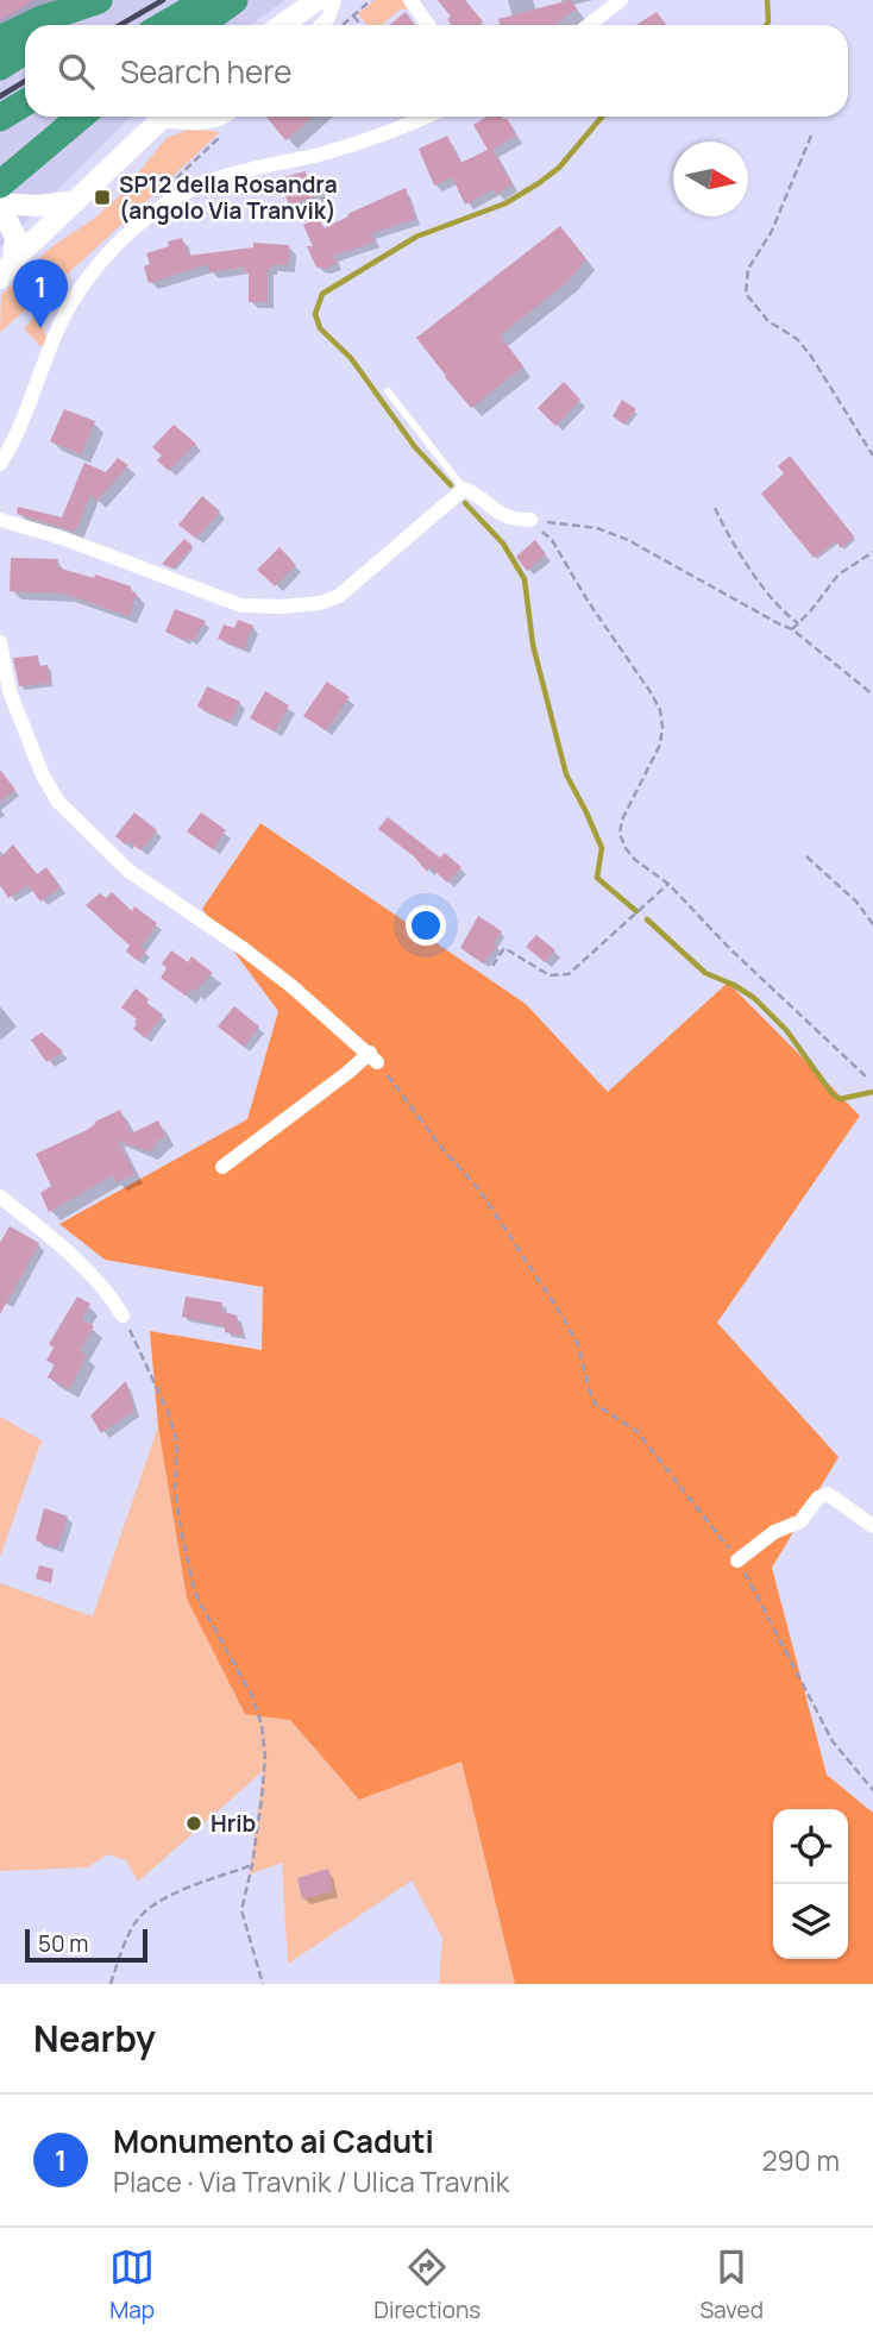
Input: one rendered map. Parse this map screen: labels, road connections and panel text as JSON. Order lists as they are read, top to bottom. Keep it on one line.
{"places":{"transit":["SP12 della Rosandra (angolo Via Tranvik)"],"other":["Hrib"]},"scale_bar":"50 m","north":"right","page":{"search":"Search here","pins":"1","scale":"50 m","heading":"Nearby","list":[{"mark":"1","name":"Monumento ai Caduti","note":"Place · Via Travnik / Ulica Travnik","value":"290 m"}],"nav":["Map","Directions","Saved"]}}
